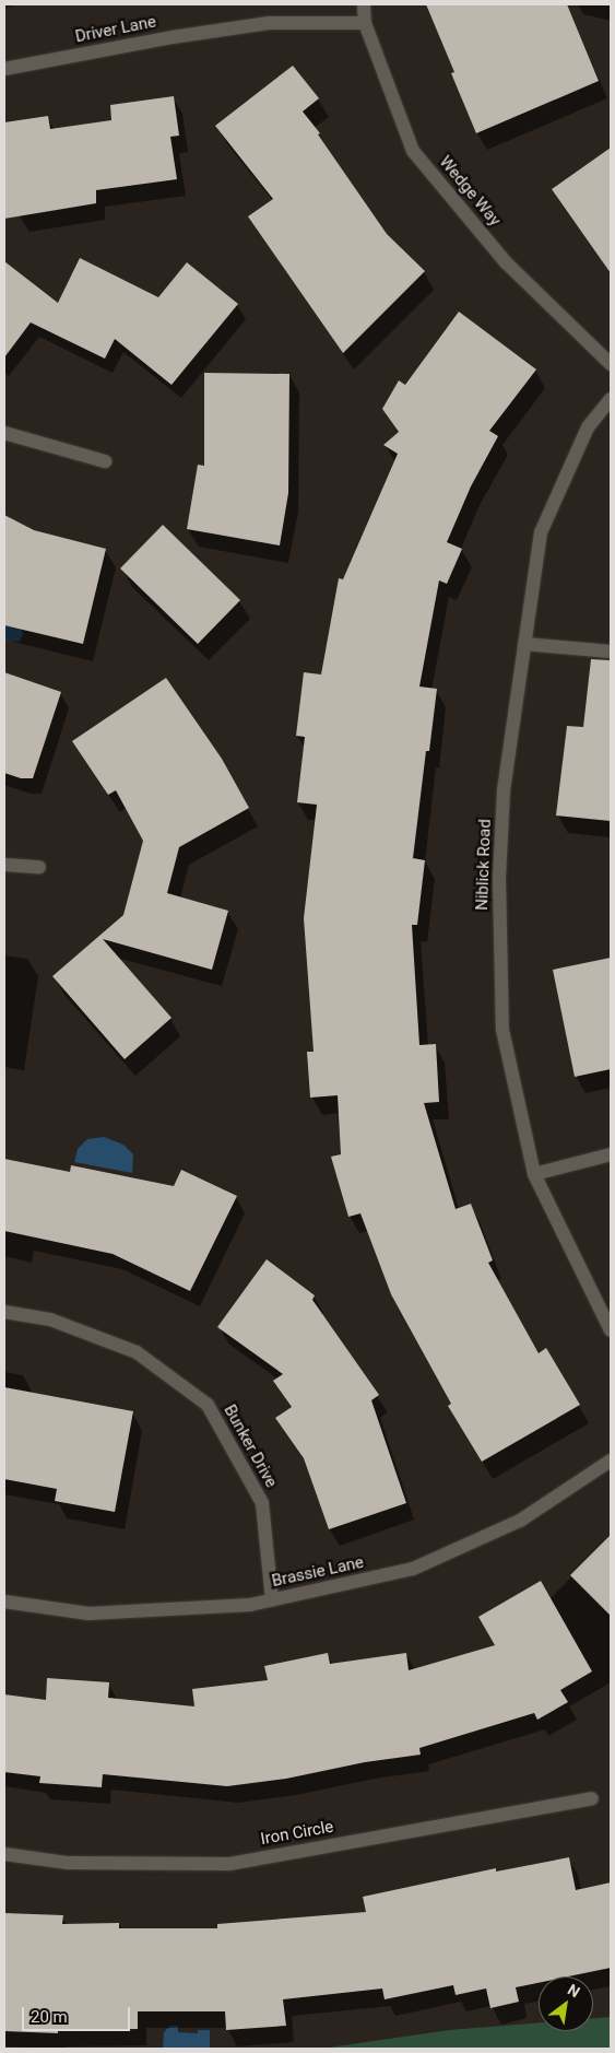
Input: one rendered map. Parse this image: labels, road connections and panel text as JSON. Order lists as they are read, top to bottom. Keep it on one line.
{"streets":{"street":["Driver Lane","Wedge Way","Niblick Road","Bunker Drive","Brassie Lane","Iron Circle"]},"crossings":[["Driver Lane","Wedge Way"],["Bunker Drive","Brassie Lane"]],"scale_bar":"20 m","north":"top right"}
